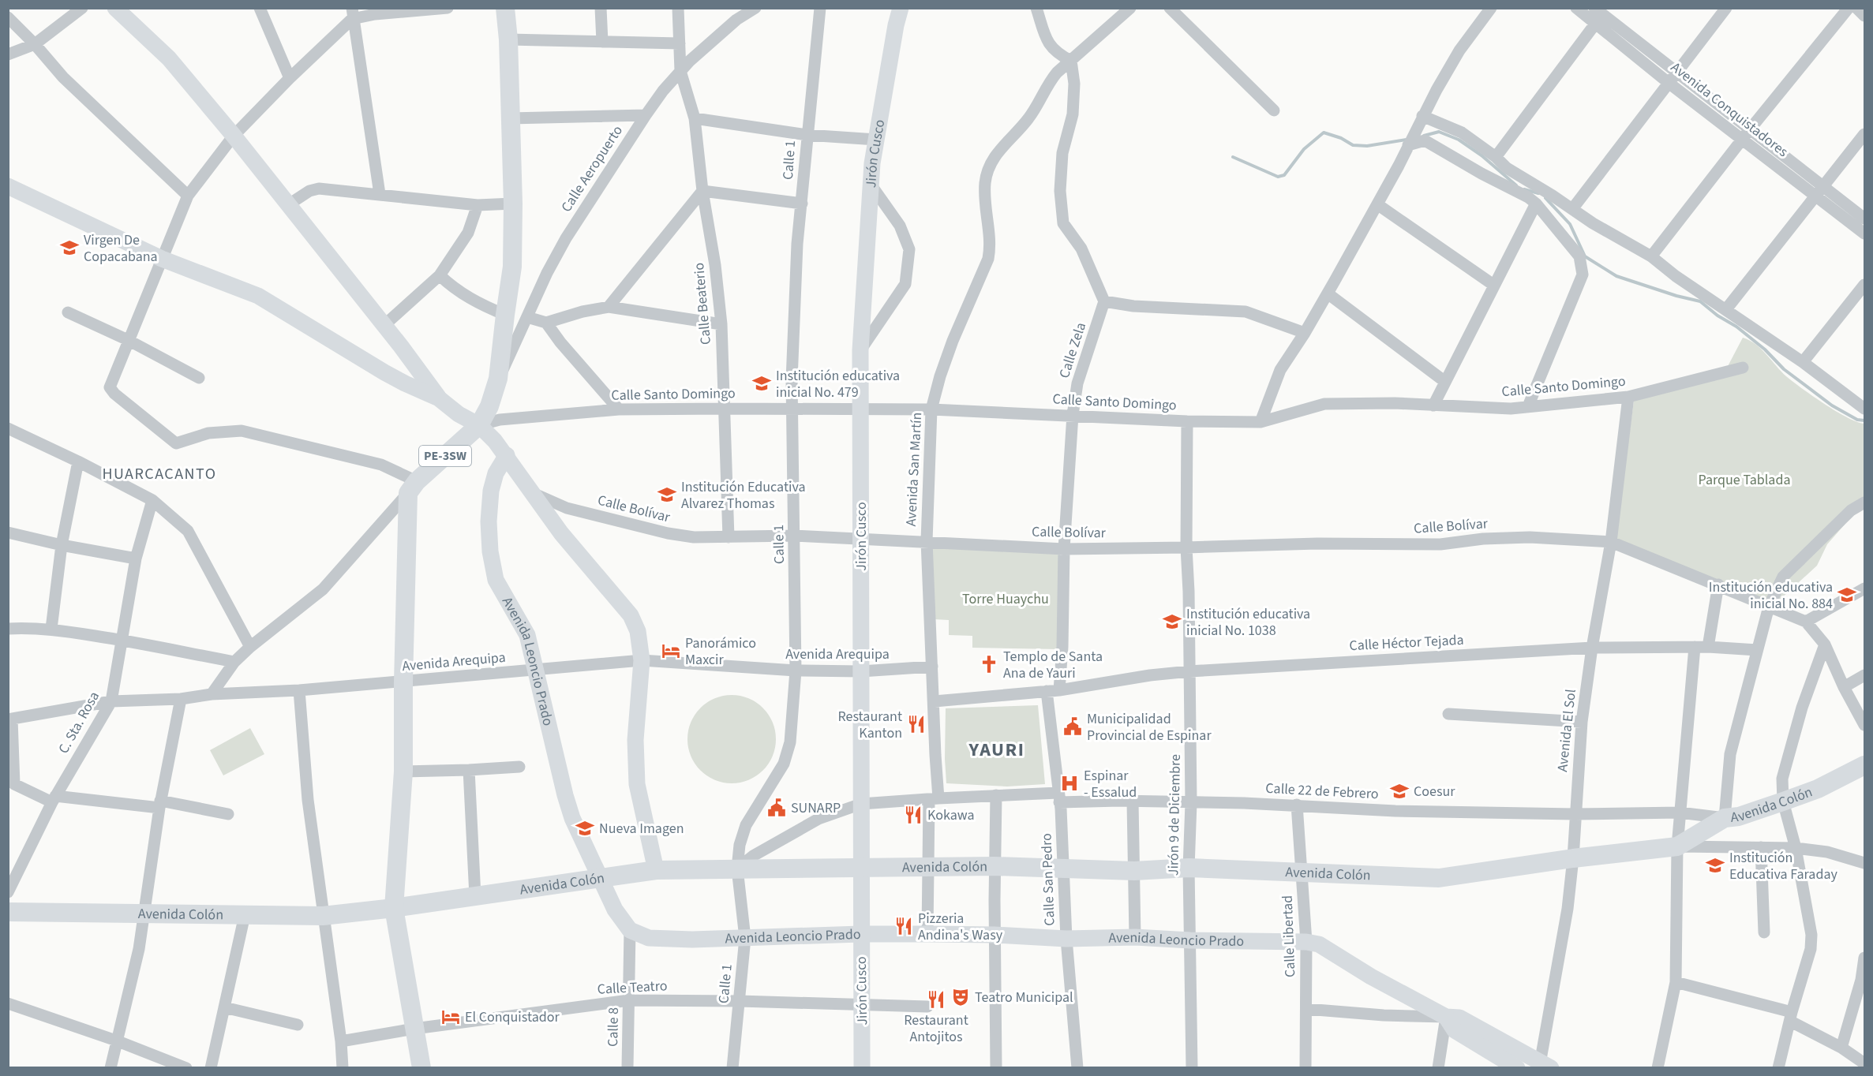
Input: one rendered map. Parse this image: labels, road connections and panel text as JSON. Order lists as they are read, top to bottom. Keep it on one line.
{"streets":{"main road":["Jirón Cusco","PE-3SW","Avenida Leoncio Prado","Avenida Colón"],"street":["Avenida Conquistadores","Calle 1","Calle Aeropuerto","Calle Beaterio","Calle Zela","Calle Santo Domingo","Avenida San Martín","Calle Bolívar","Calle Héctor Tejada","Avenida Arequipa","C. Sta. Rosa","Avenida El Sol","Calle 22 de Febrero","Jirón 9 de Diciembre","Calle San Pedro","Calle Libertad","Calle Teatro","Calle 8"]},"crossings":[["Jirón Cusco","Calle Santo Domingo"],["Jirón Cusco","Calle Bolívar"],["Jirón Cusco","Avenida Arequipa"],["Jirón Cusco","Avenida Leoncio Prado"],["Jirón Cusco","Calle 22 de Febrero"],["Jirón Cusco","Avenida Colón"],["Jirón Cusco","Calle Teatro"],["Calle 1","Calle Santo Domingo"],["Calle 1","Calle Bolívar"],["Calle 1","Avenida Arequipa"],["Calle 1","Avenida Leoncio Prado"],["Calle 1","Calle 22 de Febrero"],["Calle 1","Avenida Colón"],["Calle 1","Calle Teatro"],["Calle Aeropuerto","Calle Beaterio"],["Calle Aeropuerto","PE-3SW"],["Calle Beaterio","Calle Santo Domingo"],["Calle Beaterio","Calle Bolívar"],["Calle Zela","Calle Santo Domingo"],["Calle Zela","Calle Bolívar"],["Calle Zela","Calle Héctor Tejada"],["Calle Santo Domingo","PE-3SW"],["Calle Santo Domingo","Avenida San Martín"],["Calle Santo Domingo","Avenida El Sol"],["Calle Santo Domingo","Jirón 9 de Diciembre"],["Avenida San Martín","Calle Bolívar"],["Avenida San Martín","Avenida Arequipa"],["Avenida San Martín","Avenida Leoncio Prado"],["Avenida San Martín","Calle 22 de Febrero"],["Avenida San Martín","Avenida Colón"],["Calle Bolívar","Avenida El Sol"],["Calle Bolívar","Jirón 9 de Diciembre"],["Calle Héctor Tejada","Avenida El Sol"],["Calle Héctor Tejada","Jirón 9 de Diciembre"],["Calle Héctor Tejada","Calle San Pedro"],["Avenida Arequipa","Avenida Leoncio Prado"],["Avenida Arequipa","C. Sta. Rosa"],["Avenida Leoncio Prado","Avenida El Sol"],["Avenida Leoncio Prado","Avenida Colón"],["Avenida Leoncio Prado","Jirón 9 de Diciembre"],["Avenida Leoncio Prado","Calle San Pedro"],["Avenida Leoncio Prado","Calle Libertad"],["Avenida Leoncio Prado","Calle 8"],["Avenida El Sol","Calle 22 de Febrero"],["Avenida El Sol","Avenida Colón"],["Calle 22 de Febrero","Avenida Colón"],["Calle 22 de Febrero","Jirón 9 de Diciembre"],["Calle 22 de Febrero","Calle San Pedro"],["Calle 22 de Febrero","Calle Libertad"],["Avenida Colón","Jirón 9 de Diciembre"],["Avenida Colón","Calle San Pedro"],["Avenida Colón","Calle Libertad"],["Calle Teatro","Calle 8"]],"districts":["HUARCACANTO","YAURI"],"parks":["Parque Tablada","Torre Huaychu"],"places":{"school or university":["Virgen De Copacabana","Institución educativa inicial No. 479","Institución Educativa Alvarez Thomas","Institución educativa inicial No. 884","Institución educativa inicial No. 1038","Coesur","Nueva Imagen","Institución Educativa Faraday"],"hotel":["Panorámico Maxcir","El Conquistador"],"church":["Templo de Santa Ana de Yauri"],"restaurant":["Restaurant Kanton","Kokawa","Pizzeria Andina's Wasy","Restaurant Antojitos"],"public building":["Municipalidad Provincial de Espinar","SUNARP"],"hospital":["Espinar - Essalud"],"theatre":["Teatro Municipal"]}}
